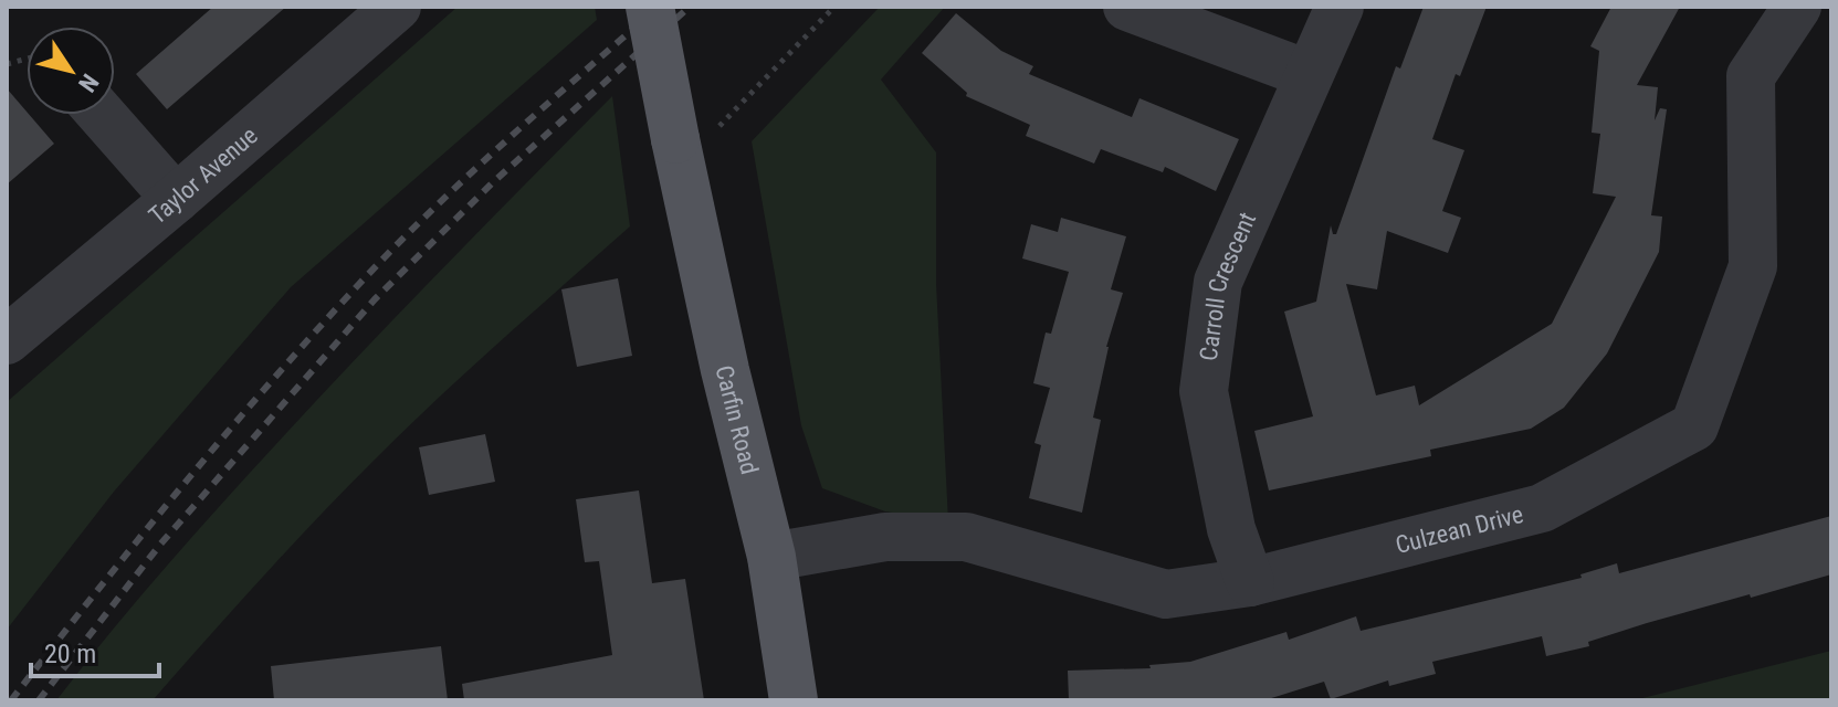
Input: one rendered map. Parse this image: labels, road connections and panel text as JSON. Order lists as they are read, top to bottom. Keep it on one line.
{"streets":{"main road":["Carfin Road"],"street":["Taylor Avenue","Carroll Crescent","Culzean Drive"]},"crossings":[["Carroll Crescent","Culzean Drive"],["Carfin Road","Culzean Drive"]],"scale_bar":"20 m","north":"bottom right"}
